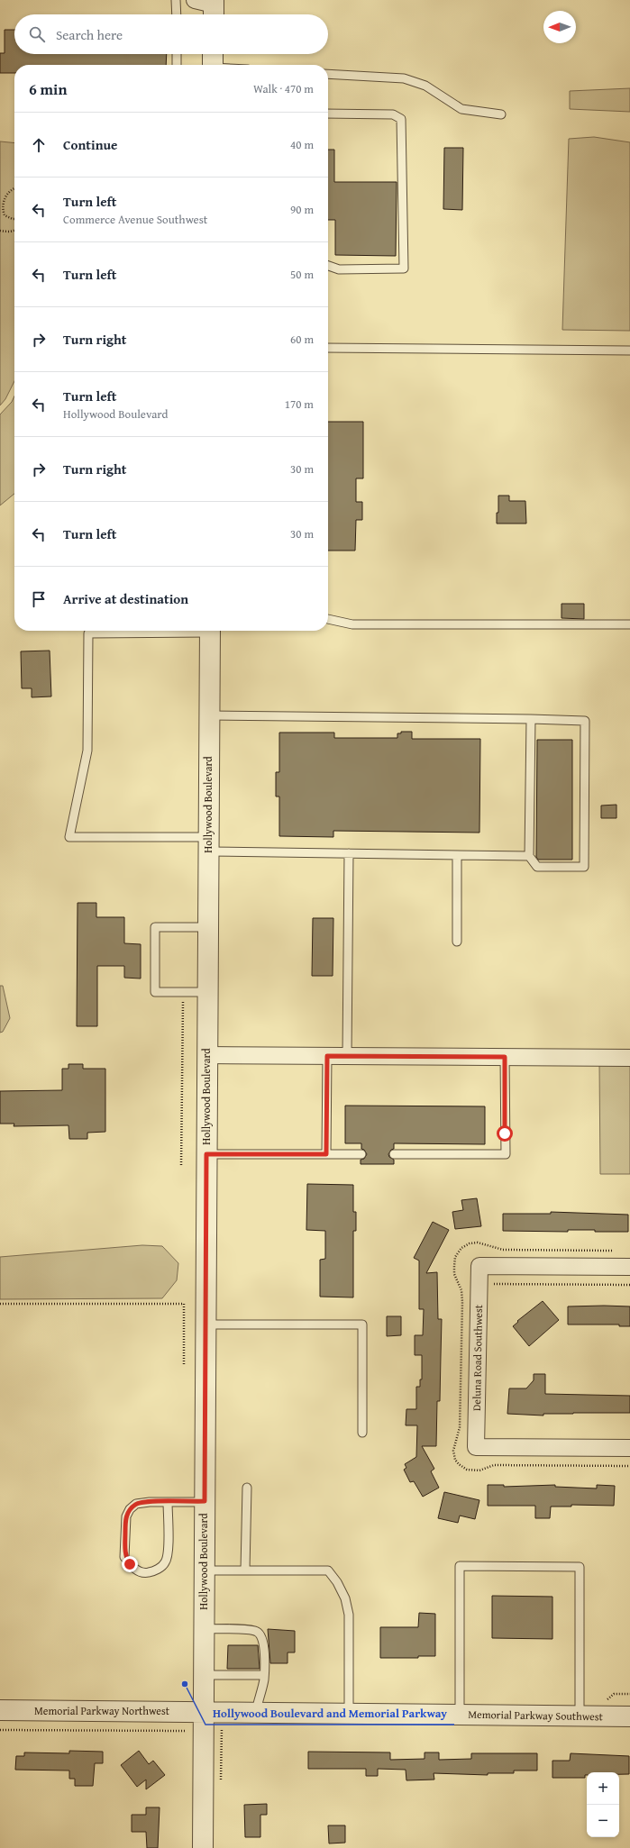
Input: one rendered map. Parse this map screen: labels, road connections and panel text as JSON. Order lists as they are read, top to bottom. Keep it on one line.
{"streets":{"street":["Hollywood Boulevard","Deluna Road Southwest","Memorial Parkway Northwest","Memorial Parkway Southwest"]},"crossings":[["Hollywood Boulevard","Memorial Parkway Northwest"],["Hollywood Boulevard","Memorial Parkway Southwest"],["Memorial Parkway Northwest","Memorial Parkway Southwest"]],"places":["Hollywood Boulevard and Memorial Parkway"],"north":"left","page":{"search":"Search here","heading":["6 min","Walk · 470 m"],"list":[["Continue","40 m"],["Turn left","Commerce Avenue Southwest","90 m"],["Turn left","50 m"],["Turn right","60 m"],["Turn left","Hollywood Boulevard","170 m"],["Turn right","30 m"],["Turn left","30 m"],"Arrive at destination"],"map_buttons":["+","−"]}}
